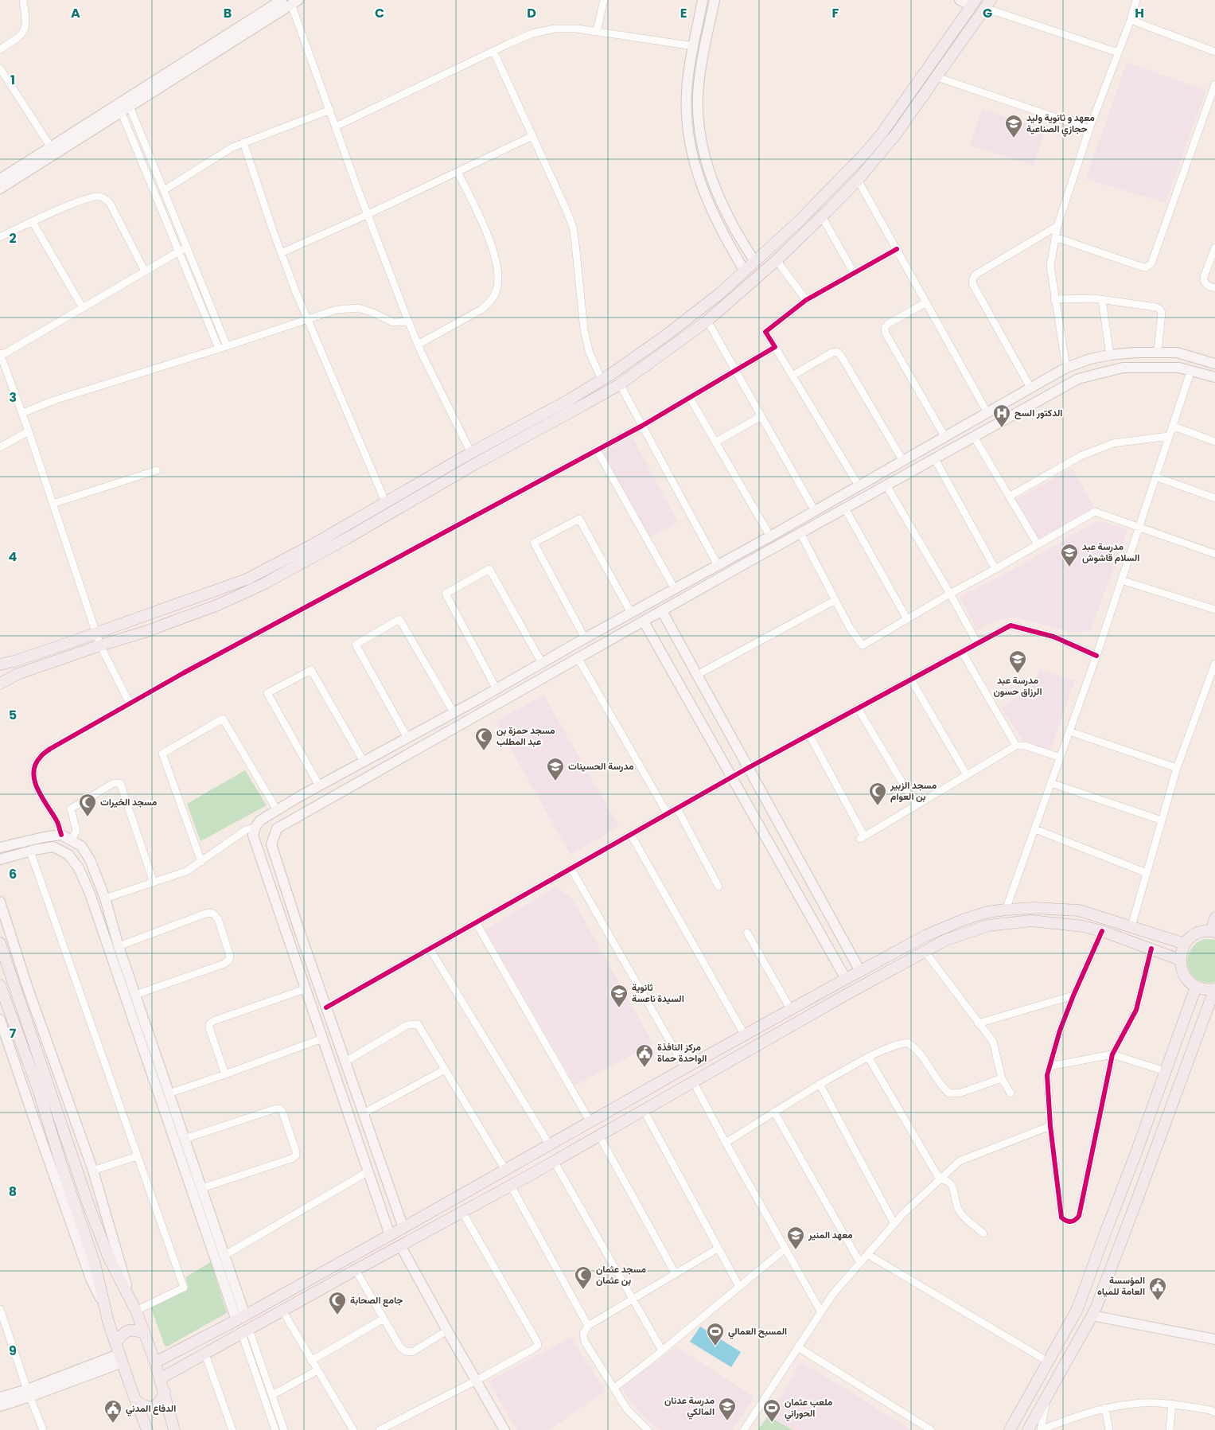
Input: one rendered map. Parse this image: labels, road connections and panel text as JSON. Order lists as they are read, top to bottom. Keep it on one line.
{"places":{"school or university":["معهد و ثانوية وليد حجازي الصناعية","مدرسة عبد السلام قاشوش","مدرسة عبد الرزاق حسون","مدرسة الحسينات","ثانوية السيدة ناعسة","معهد المنير","مدرسة عدنان المالكي"],"hospital":["الدكتور السح"],"mosque":["مسجد حمزة بن عبد المطلب","مسجد الزبير بن العوام","مسجد الخيرات","مسجد عثمان بن عثمان","جامع الصحابة"],"public building":["مركز النافذة الواحدة حماة","المؤسسة العامة للمياه","الدفاع المدني"],"sports":["المسبح العمالي","ملعب عثمان الحوراني"]},"grid":{"columns":["A","B","C","D","E","F","G","H"],"rows":["1","2","3","4","5","6","7","8","9"]}}
